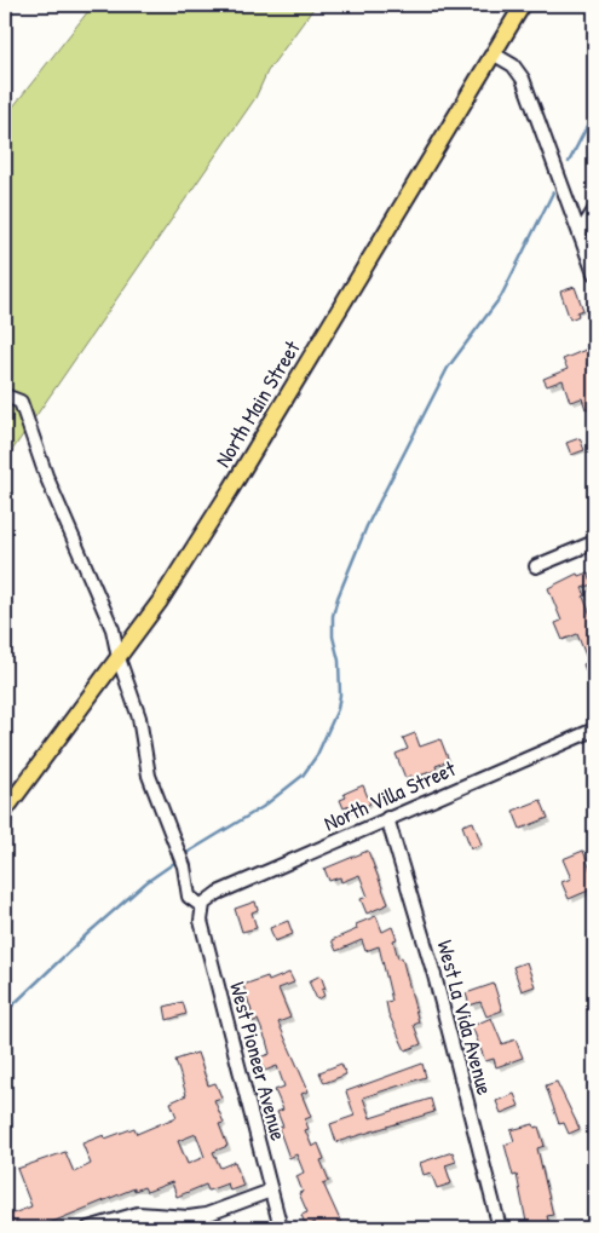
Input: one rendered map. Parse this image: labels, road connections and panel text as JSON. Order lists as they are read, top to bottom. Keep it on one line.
{"streets":{"main road":["North Main Street"],"street":["North Villa Street","West La Vida Avenue","West Pioneer Avenue"]},"crossings":[["North Villa Street","West La Vida Avenue"],["North Villa Street","West Pioneer Avenue"]]}
